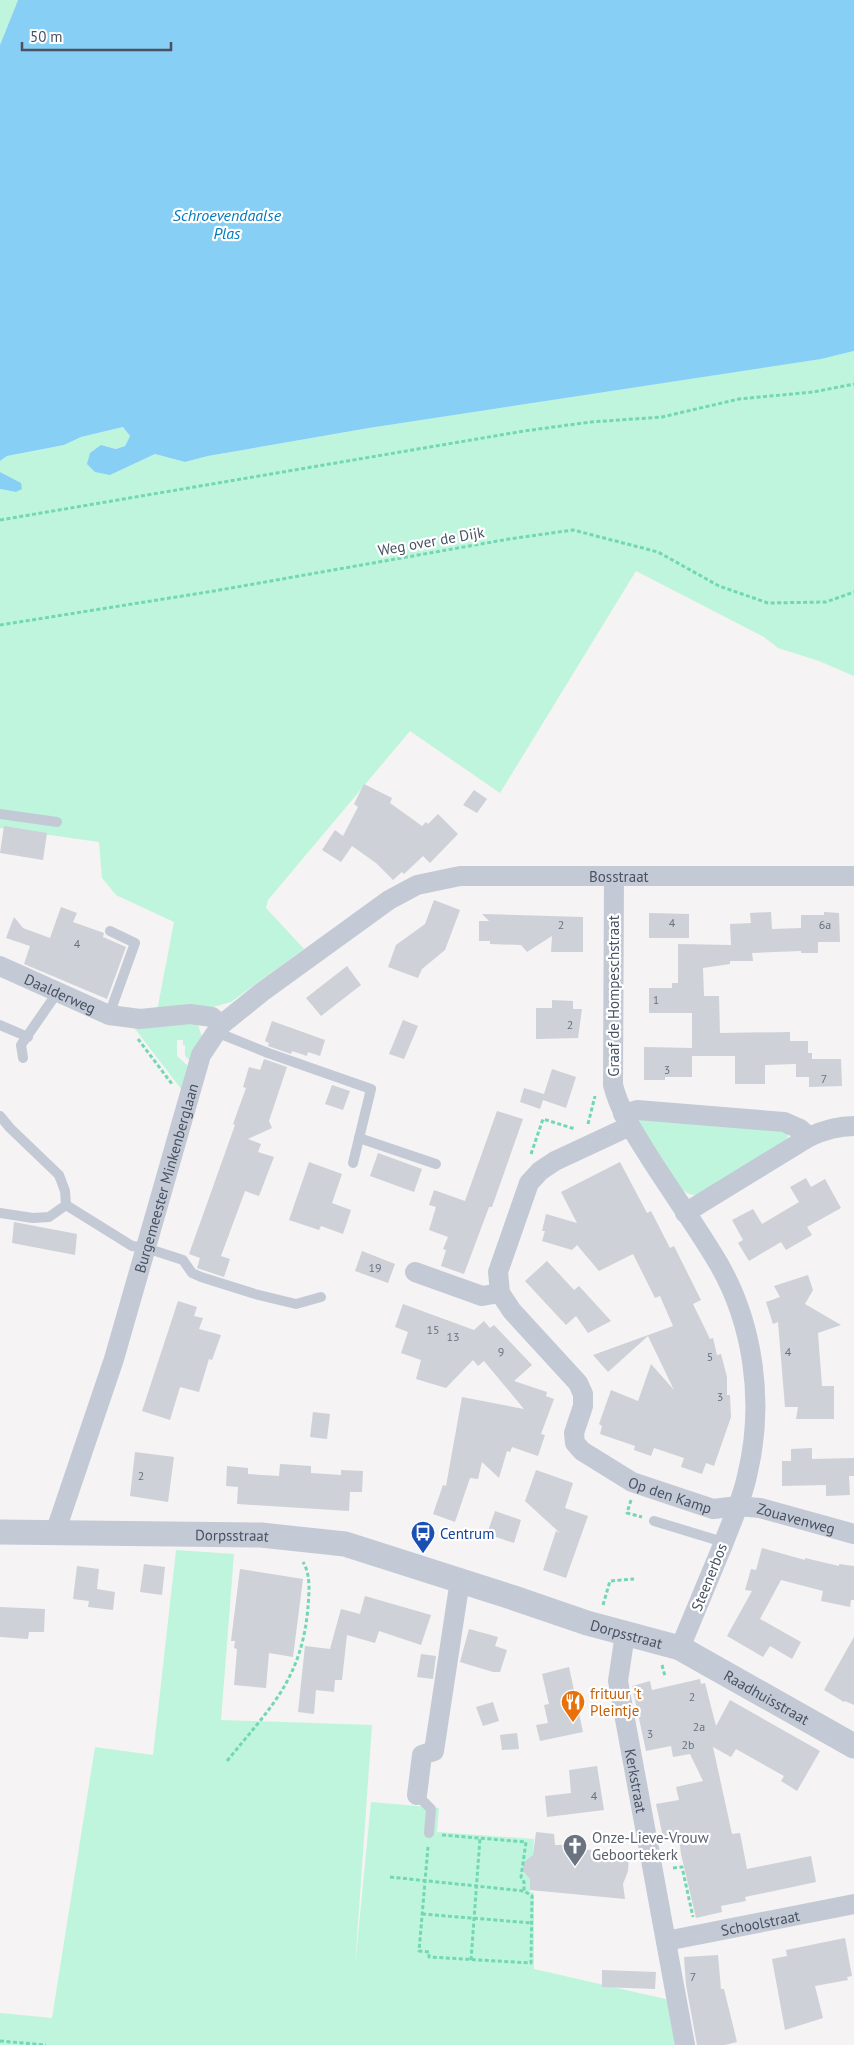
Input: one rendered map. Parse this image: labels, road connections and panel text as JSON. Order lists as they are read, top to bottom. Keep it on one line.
{"streets":{"street":["Bosstraat","Daalderweg","Graaf de Hompeschstraat","Burgemeester Minkenberglaan","Op den Kamp","Zouavenweg","Dorpsstraat","Steenerbos","Raadhuisstraat","Kerkstraat","Schoolstraat"],"path":["Weg over de Dijk"]},"crossings":[["Bosstraat","Graaf de Hompeschstraat"],["Bosstraat","Burgemeester Minkenberglaan"],["Daalderweg","Burgemeester Minkenberglaan"],["Burgemeester Minkenberglaan","Dorpsstraat"],["Op den Kamp","Zouavenweg"],["Op den Kamp","Steenerbos"],["Zouavenweg","Steenerbos"],["Dorpsstraat","Steenerbos"],["Dorpsstraat","Raadhuisstraat"],["Dorpsstraat","Kerkstraat"],["Steenerbos","Raadhuisstraat"],["Kerkstraat","Schoolstraat"]],"water":["Schroevendaalse Plas"],"places":{"bus stop":["Centrum"],"restaurant":["frituur 't Pleintje"],"church":["Onze-Lieve-Vrouw Geboortekerk"]},"house_numbers":["4","2","6a","4","1","2","3","7","19","15","13","9","4","5","3","2","2","2a","3","2b","4","7"],"scale_bar":"50 m"}
